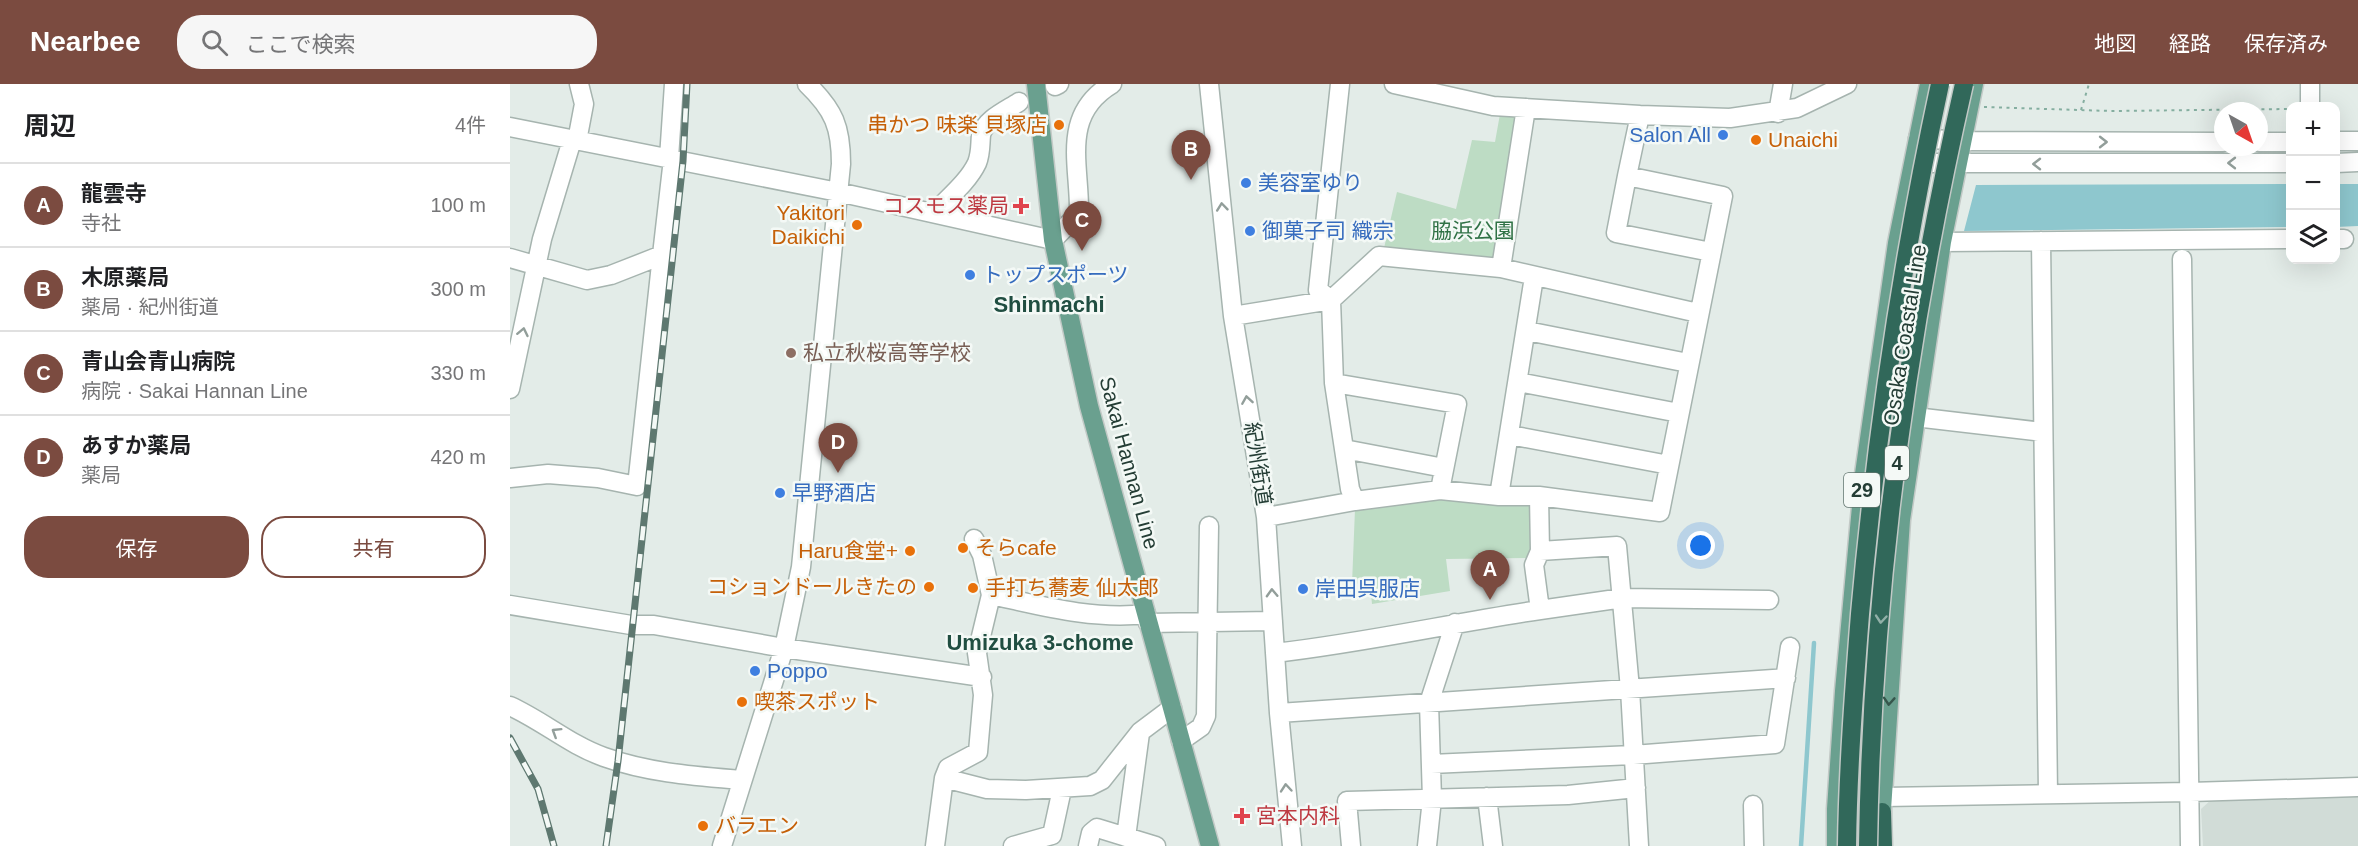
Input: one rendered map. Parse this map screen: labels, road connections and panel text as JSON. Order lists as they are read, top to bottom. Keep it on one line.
{"streets":{"highway":["4"],"main road":["Osaka Coastal Line","Sakai Hannan Line","29"],"street":["紀州街道"]},"districts":["Shinmachi","Umizuka 3-chome"],"parks":["脇浜公園"],"places":{"other":["串かつ 味楽 貝塚店","Salon All","Unaichi","美容室ゆり","Yakitori Daikichi","御菓子司 織宗","トップスポーツ","私立秋桜高等学校","早野酒店","そらcafe","Haru食堂+","コションドールきたの","手打ち蕎麦 仙太郎","岸田呉服店","Poppo","喫茶スポット","バラエン"],"health":["コスモス薬局","宮本内科"]},"north":"bottom right","page":{"header":"Nearbee","search":"ここで検索","nav":["地図","経路","保存済み"],"heading":["周辺","4件"],"map_buttons":["+","−"],"pins":["B","C","D","A"],"list":[{"mark":"A","name":"龍雲寺","note":"寺社","value":"100 m"},{"mark":"B","name":"木原薬局","note":"薬局 · 紀州街道","value":"300 m"},{"mark":"C","name":"青山会青山病院","note":"病院 · Sakai Hannan Line","value":"330 m"},{"mark":"D","name":"あすか薬局","note":"薬局","value":"420 m"}],"buttons":["保存","共有"]}}
